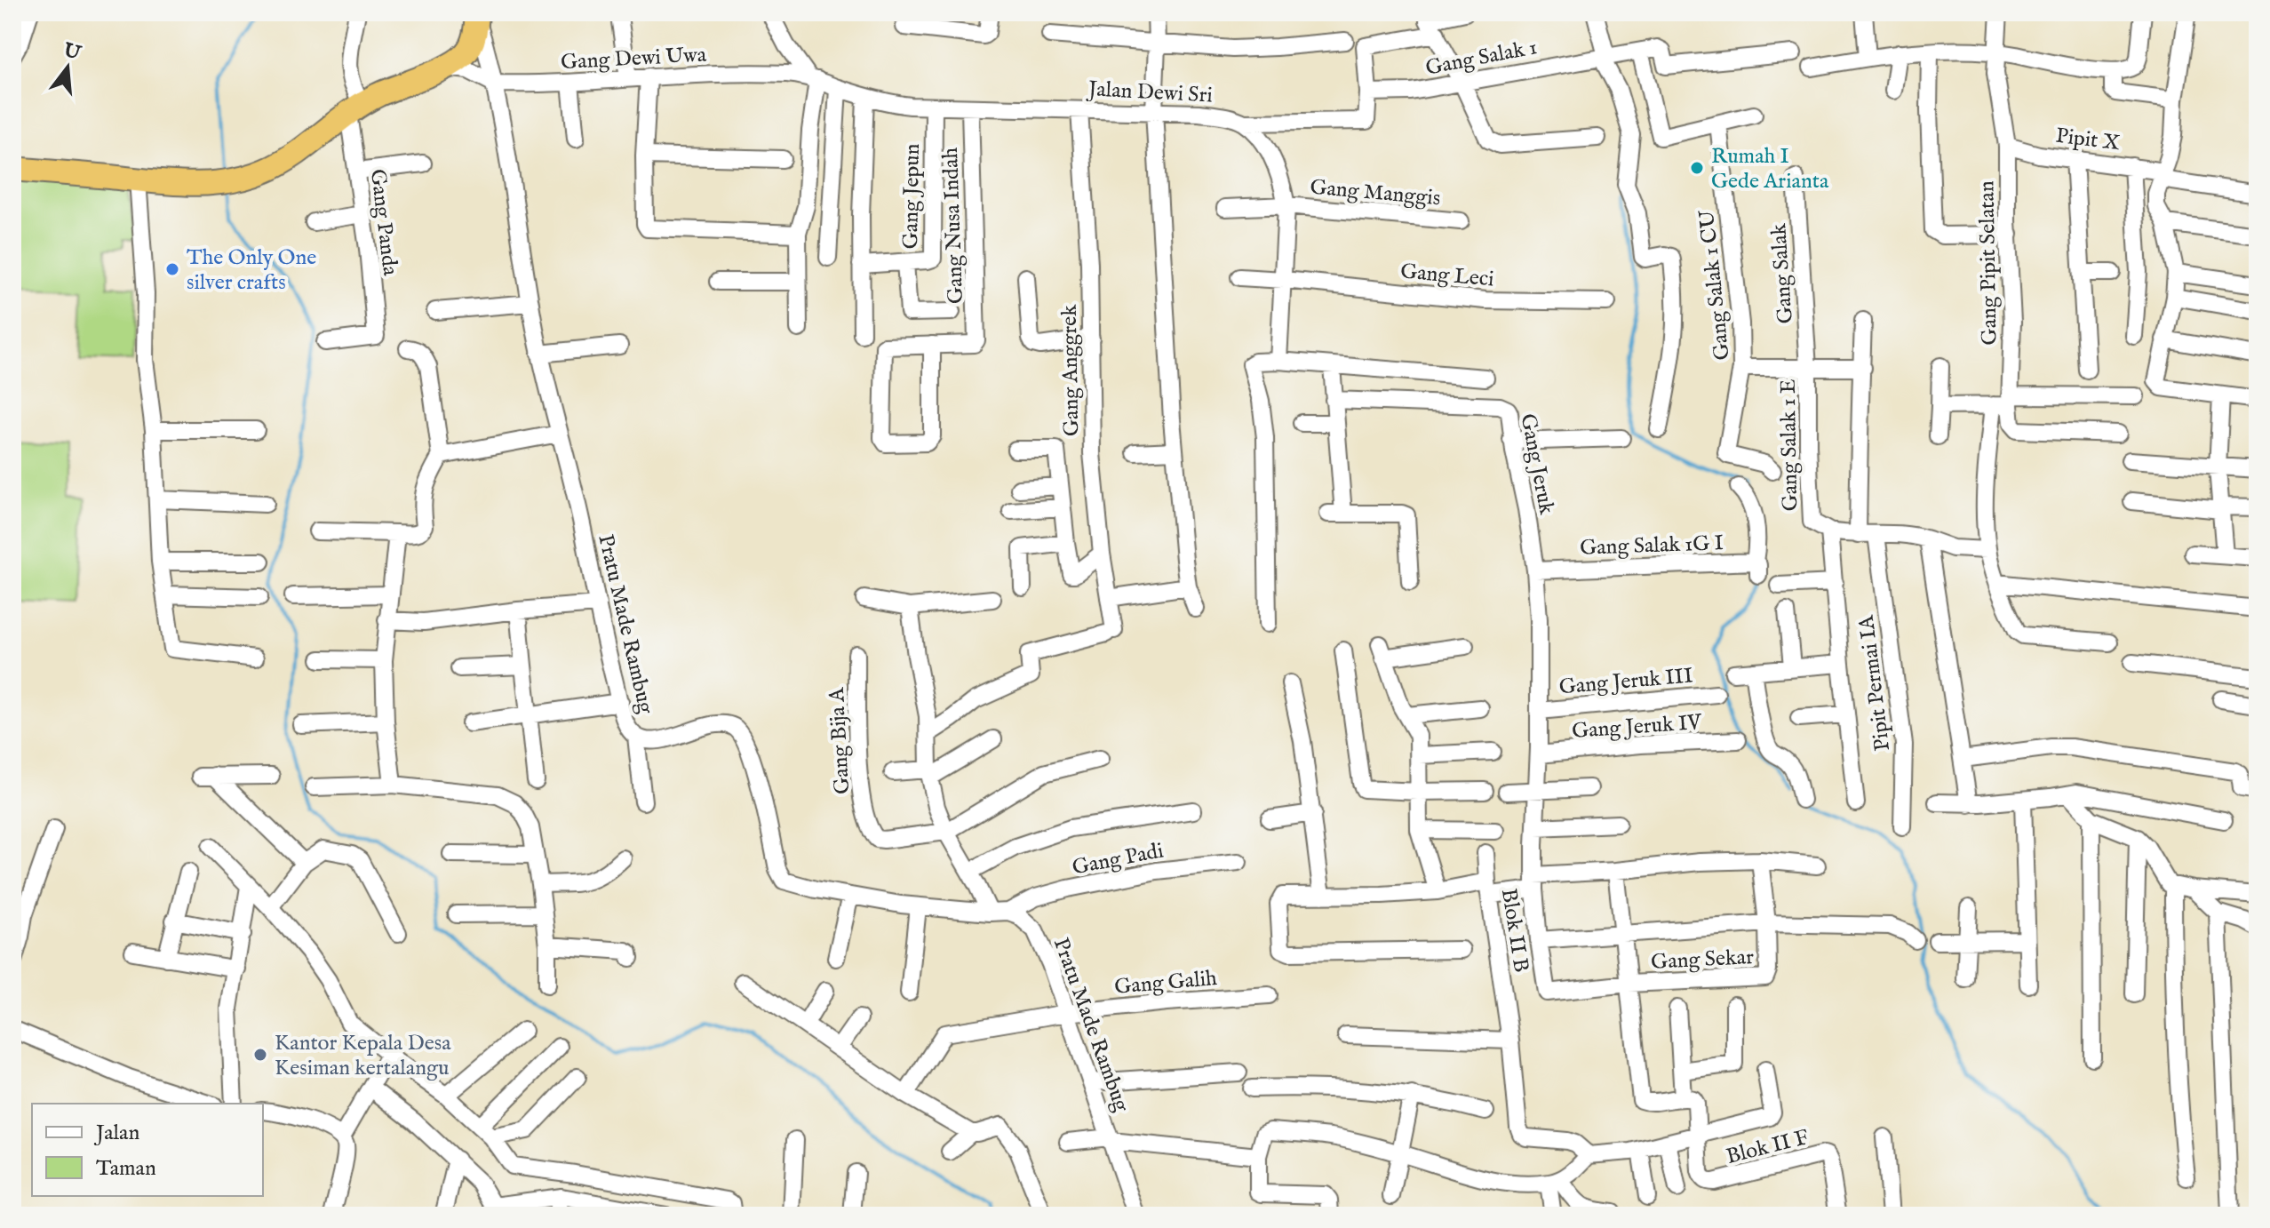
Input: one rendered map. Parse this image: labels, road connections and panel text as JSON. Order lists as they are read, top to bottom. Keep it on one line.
{"streets":{"street":["Gang Salak 1","Gang Dewi Uwa","Jalan Dewi Sri","Pipit X","Gang Manggis","Gang Jepun","Gang Panda","Gang Nusa Indah","Gang Pipit Selatan","Gang Salak","Gang Leci","Gang Salak 1 CU","Gang Anggrek","Gang Salak 1 E","Gang Jeruk","Gang Salak 1G I","Pratu Made Rambug","Gang Jeruk III","Pipit Permai IA","Gang Jeruk IV","Gang Bija A","Gang Padi","Blok II B","Gang Sekar","Gang Galih","Blok II F"]},"crossings":[["Gang Dewi Uwa","Jalan Dewi Sri"],["Gang Dewi Uwa","Pratu Made Rambug"],["Jalan Dewi Sri","Gang Jepun"],["Jalan Dewi Sri","Gang Nusa Indah"],["Jalan Dewi Sri","Gang Anggrek"],["Pipit X","Gang Pipit Selatan"],["Gang Salak","Gang Salak 1 CU"],["Gang Salak","Gang Salak 1 E"],["Gang Salak 1 CU","Gang Salak 1 E"],["Gang Jeruk","Gang Salak 1G I"],["Gang Jeruk","Gang Jeruk III"],["Gang Jeruk","Gang Jeruk IV"],["Gang Jeruk","Gang Sekar"],["Pratu Made Rambug","Gang Padi"],["Pratu Made Rambug","Gang Galih"]],"places":["Rumah I Gede Arianta","The Only One silver crafts","Kantor Kepala Desa Kesiman kertalangu"],"legend":["Jalan","Taman"],"north":"top"}
